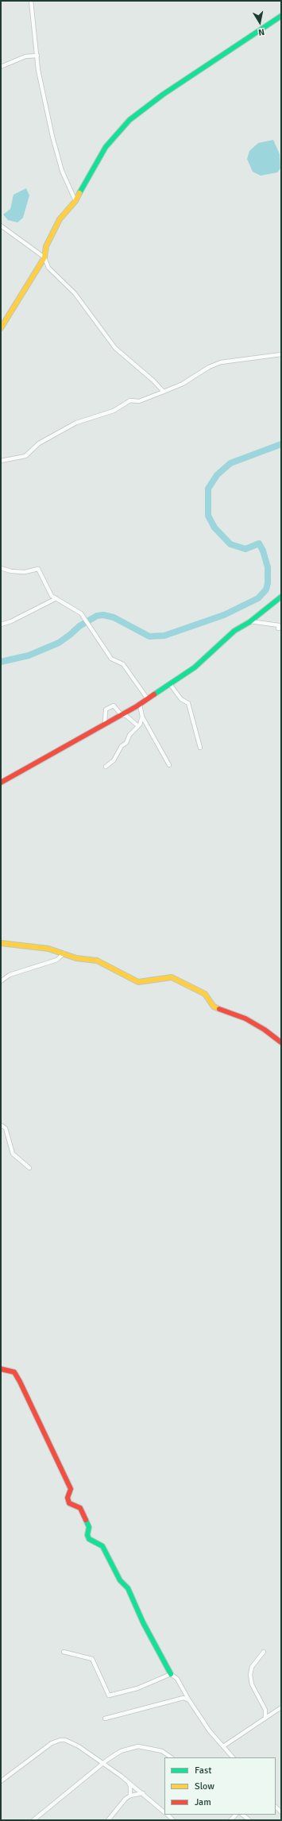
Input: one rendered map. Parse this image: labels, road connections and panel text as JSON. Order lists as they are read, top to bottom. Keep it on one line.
{"legend":["Fast","Slow","Jam"],"north":"bottom"}
